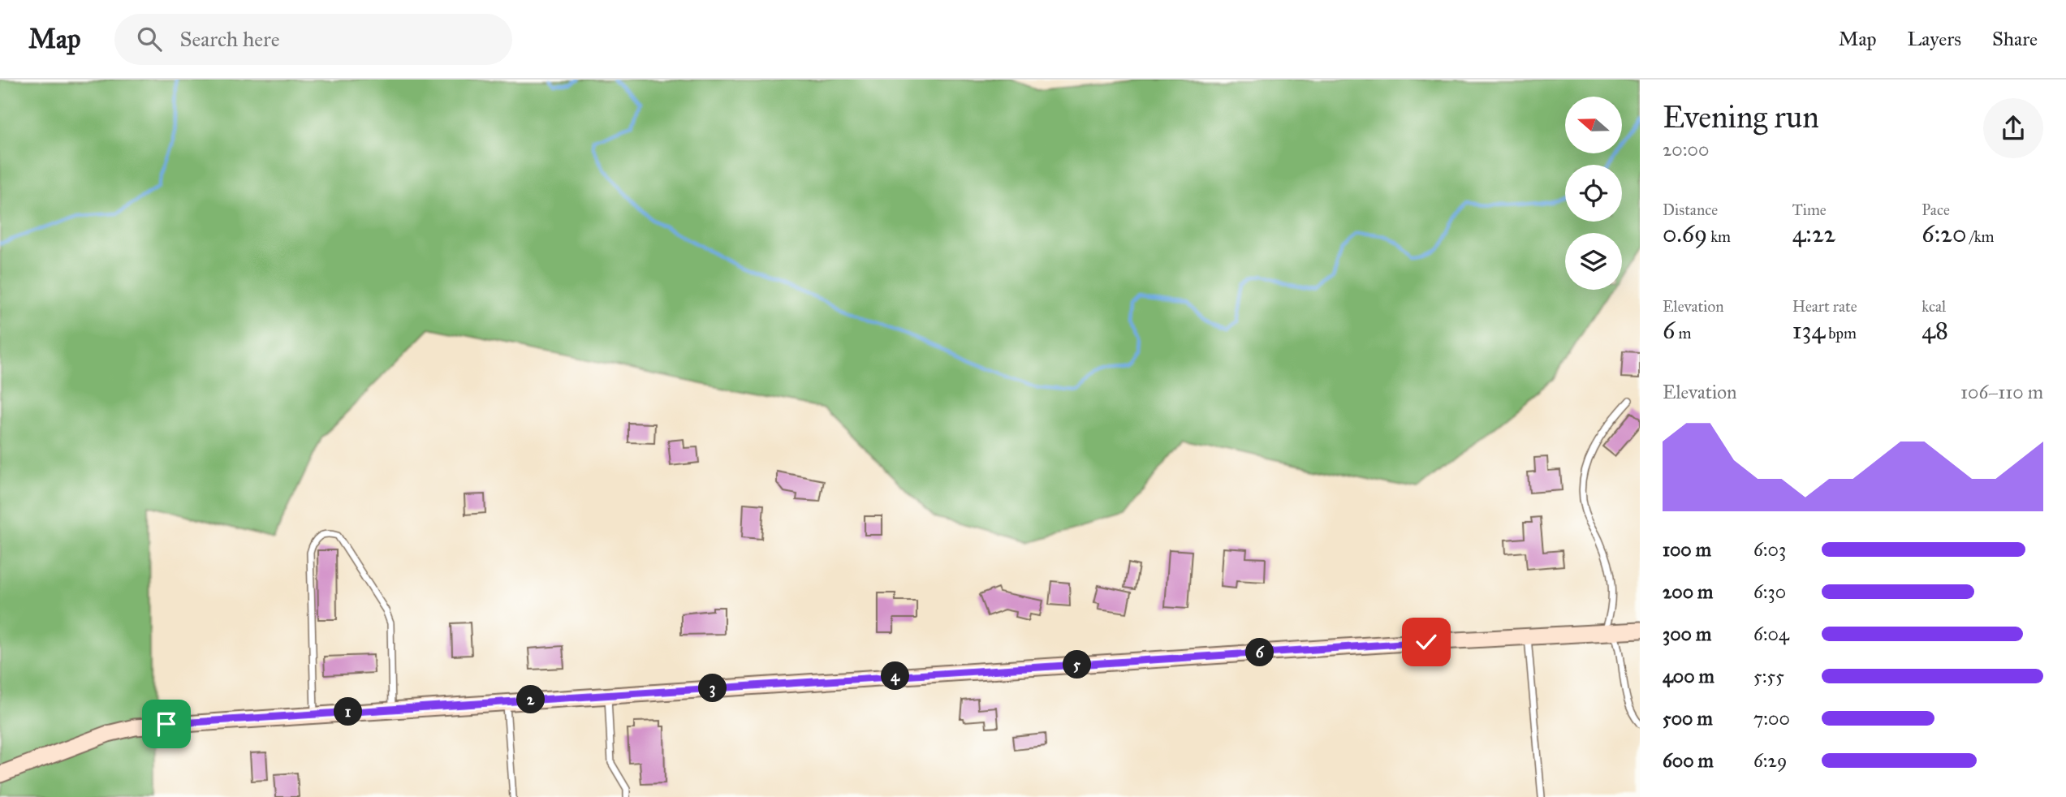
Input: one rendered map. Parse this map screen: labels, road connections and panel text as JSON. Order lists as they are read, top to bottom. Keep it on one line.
{"north":"left","page":{"header":"Map","search":"Search here","nav":["Map","Layers","Share"],"heading":["Evening run","20:00"],"stats":[["Distance","0.69 km"],["Time","4:22"],["Pace","6:20 /km"],["Elevation","6 m"],["Heart rate","134 bpm"],["kcal","48"]],"chart":["Elevation","106–110 m"],"list":[{"name":"100 m","note":"6:03"},{"name":"200 m","note":"6:30"},{"name":"300 m","note":"6:04"},{"name":"400 m","note":"5:55"},{"name":"500 m","note":"7:00"},{"name":"600 m","note":"6:29"}],"pins":["6","5","4","3","2","1"]}}
